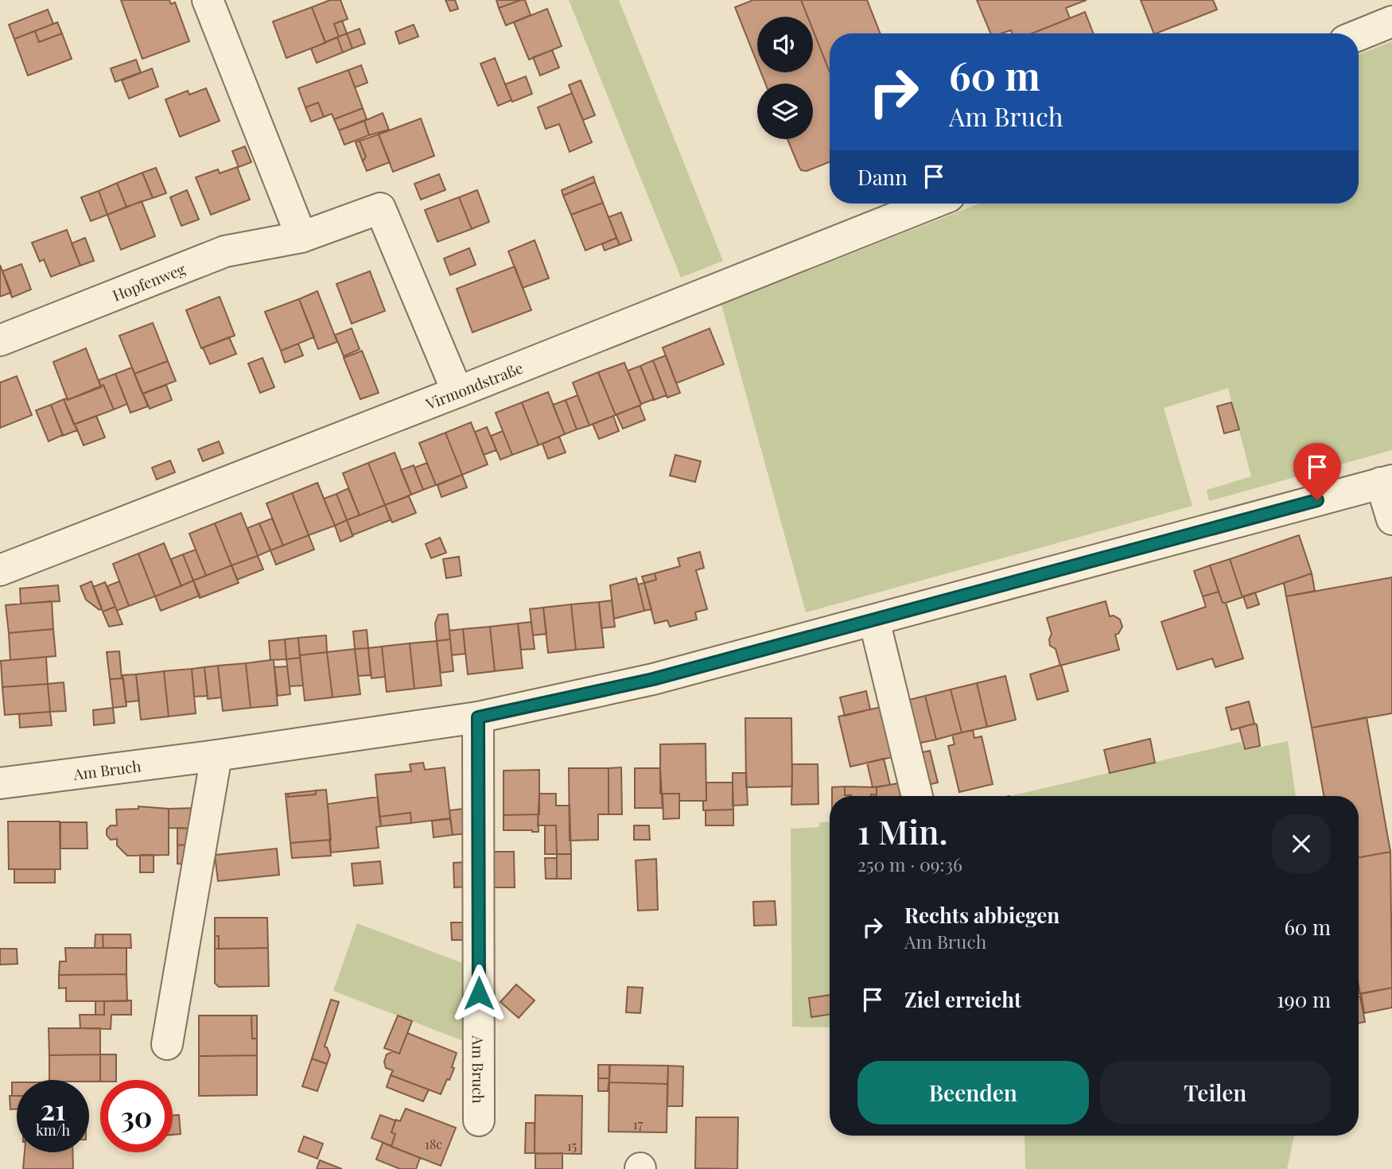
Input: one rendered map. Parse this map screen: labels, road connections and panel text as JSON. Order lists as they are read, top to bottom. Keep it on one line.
{"streets":{"street":["Hopfenweg","Virmondstraße","Am Bruch"]},"crossings":[["Hopfenweg","Virmondstraße"]],"house_numbers":["17","18c","15"],"page":{"turn":["60 m","Am Bruch"],"then":"Dann","heading":["1 Min.","250 m · 09:36"],"list":[{"name":"Rechts abbiegen","note":"Am Bruch","value":"60 m"},{"name":"Ziel erreicht","value":"190 m"}],"buttons":["Beenden","Teilen"],"speed":"21 km/h","limit":"30"}}
